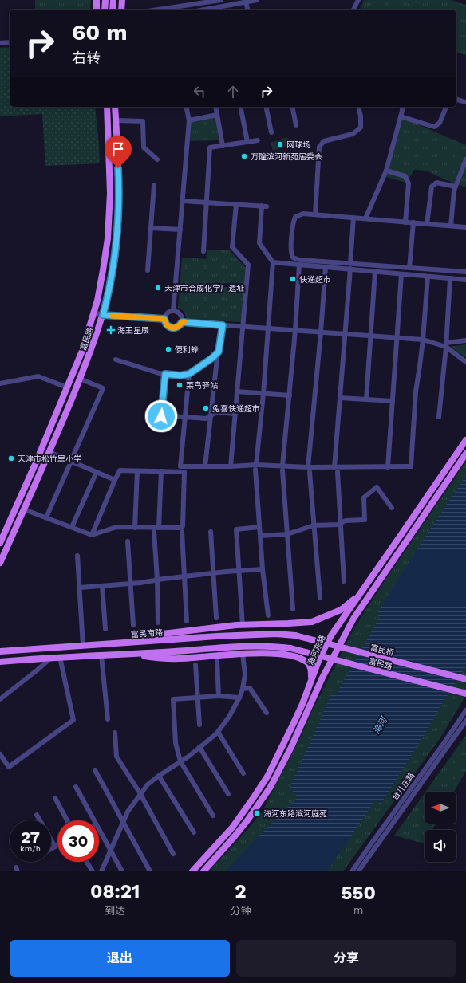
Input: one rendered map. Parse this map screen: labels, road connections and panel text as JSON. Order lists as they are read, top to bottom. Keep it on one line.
{"streets":{"main road":["富民路","富民南路","海河东路","富民桥"],"street":["台儿庄路"]},"crossings":[["富民南路","富民桥"]],"water":["海河"],"places":{"other":["网球场","万隆滨河新苑居委会","快递超市","天津市合成化学厂遗址","便利蜂","菜鸟驿站","兔喜快递超市","天津市松竹里小学"],"health":["海王星辰"],"transit":["海河东路滨河庭苑"]},"north":"left","page":{"turn":["60 m","右转"],"speed":"27 km/h","limit":"30","eta":["08:21","到达","2","分钟","550","m"],"buttons":["退出","分享"]}}
